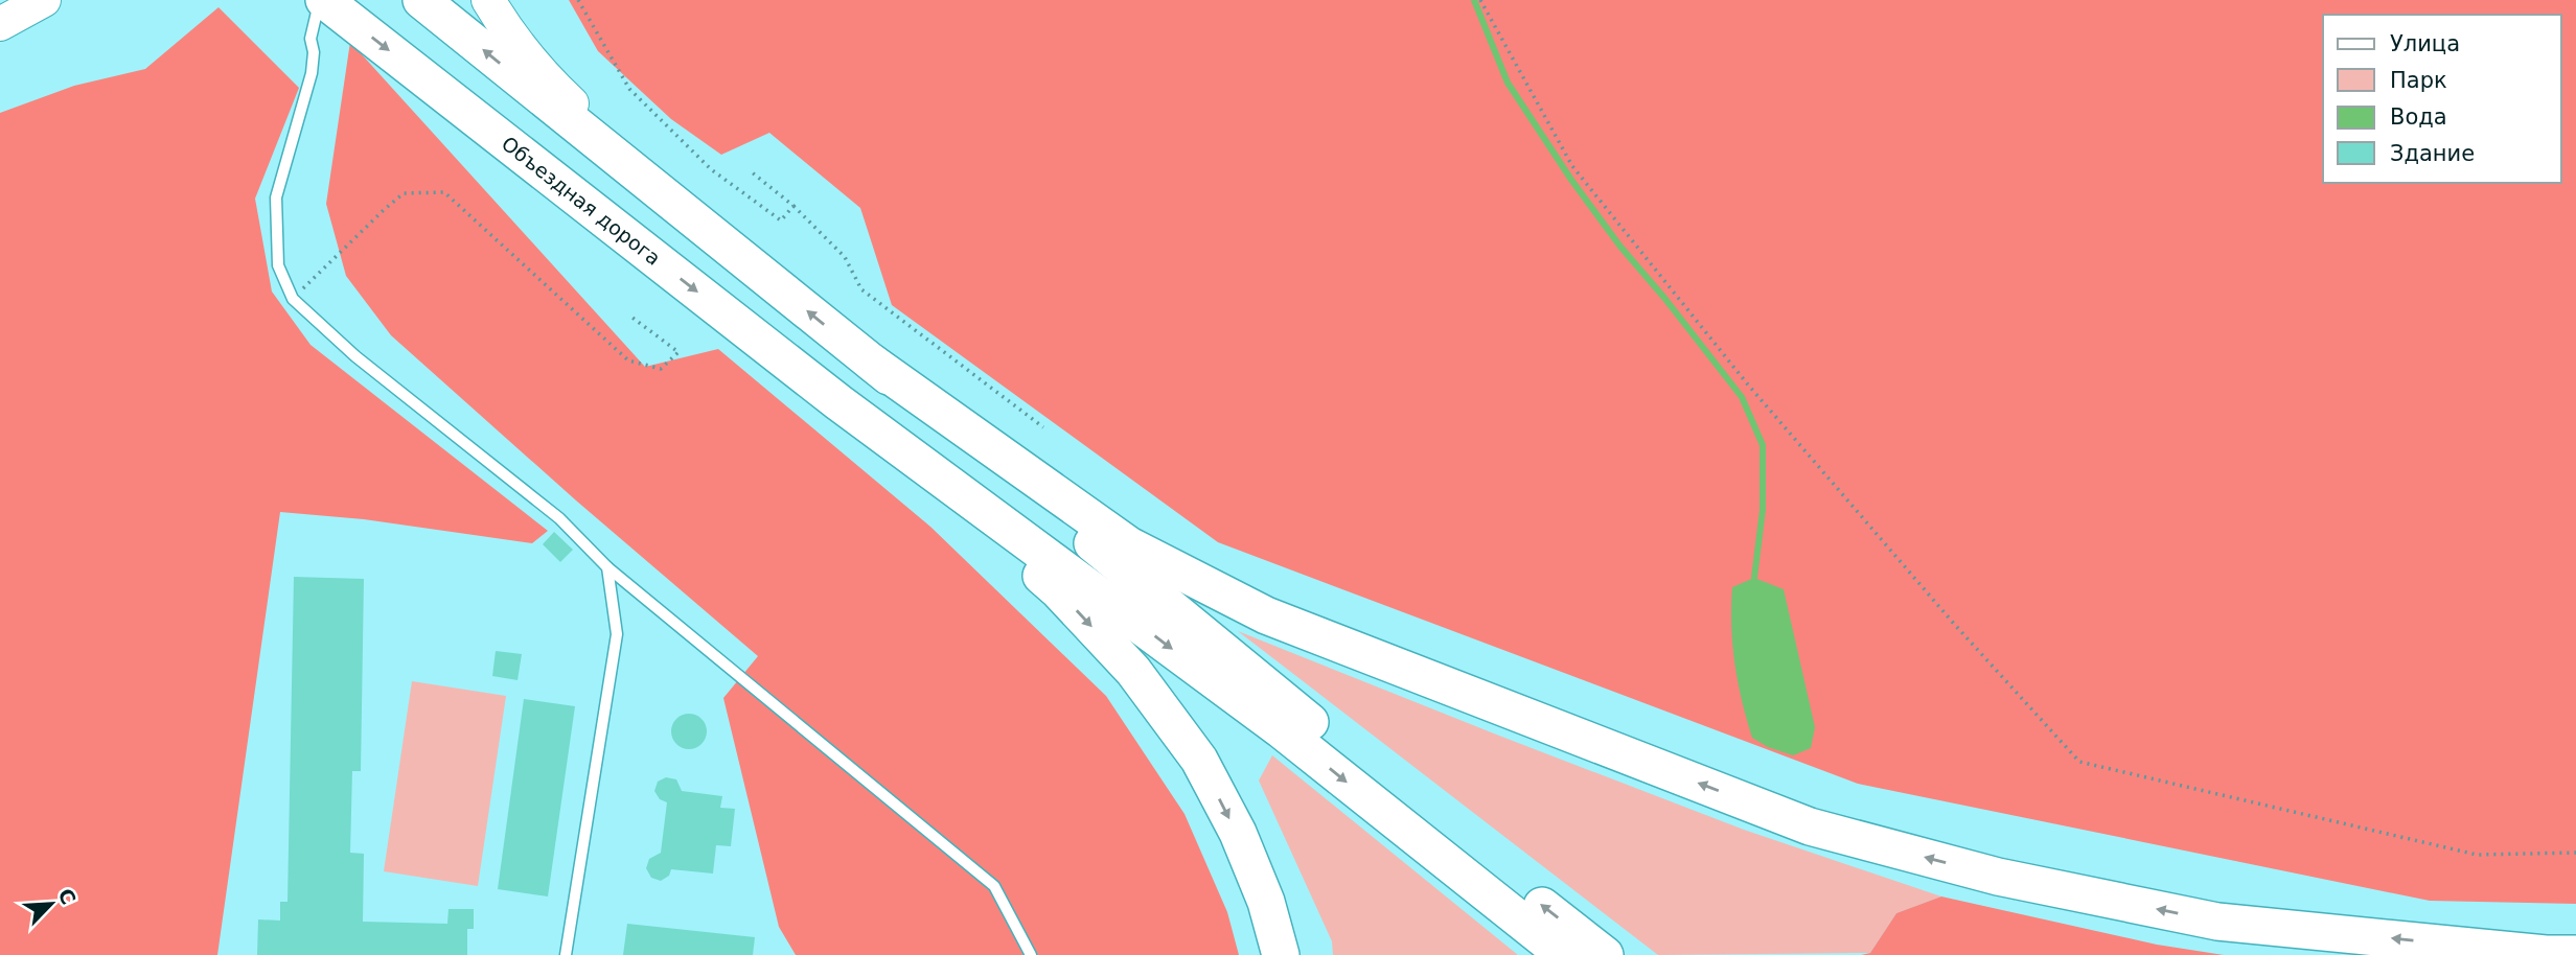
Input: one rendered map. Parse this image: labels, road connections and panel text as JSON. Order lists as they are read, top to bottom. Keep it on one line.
{"streets":{"main road":["Объездная дорога"]},"legend":["Улица","Парк","Вода","Здание"],"north":"top right"}
